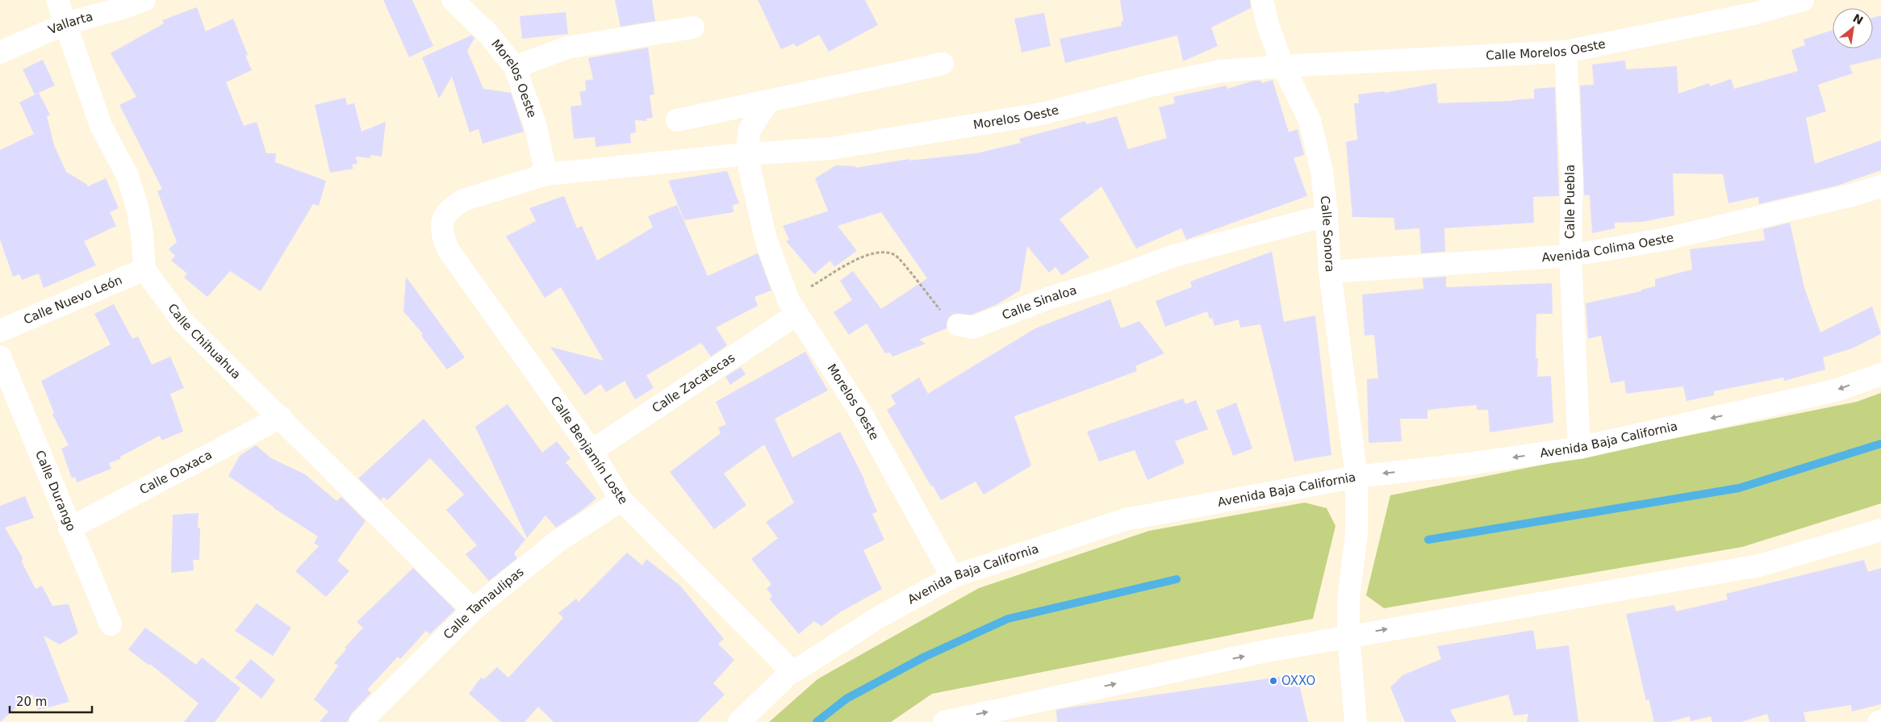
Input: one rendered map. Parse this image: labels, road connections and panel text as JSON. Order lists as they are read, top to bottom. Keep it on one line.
{"streets":{"street":["Vallarta","Calle Morelos Oeste","Morelos Oeste","Calle Puebla","Calle Sonora","Avenida Colima Oeste","Calle Nuevo León","Calle Sinaloa","Calle Chihuahua","Calle Zacatecas","Avenida Baja California","Calle Benjamín Loste","Calle Oaxaca","Calle Durango","Calle Tamaulipas"]},"crossings":[["Calle Morelos Oeste","Morelos Oeste"],["Calle Morelos Oeste","Calle Puebla"],["Calle Morelos Oeste","Calle Sonora"],["Morelos Oeste","Calle Sonora"],["Morelos Oeste","Calle Zacatecas"],["Morelos Oeste","Avenida Baja California"],["Morelos Oeste","Calle Benjamín Loste"],["Calle Puebla","Avenida Colima Oeste"],["Calle Puebla","Avenida Baja California"],["Calle Sonora","Avenida Colima Oeste"],["Calle Sonora","Calle Sinaloa"],["Calle Sonora","Avenida Baja California"],["Calle Nuevo León","Calle Chihuahua"],["Calle Chihuahua","Calle Oaxaca"],["Calle Chihuahua","Calle Tamaulipas"],["Calle Zacatecas","Calle Benjamín Loste"],["Avenida Baja California","Calle Benjamín Loste"],["Calle Benjamín Loste","Calle Tamaulipas"],["Calle Oaxaca","Calle Durango"]],"places":["OXXO"],"scale_bar":"20 m","north":"top right"}
